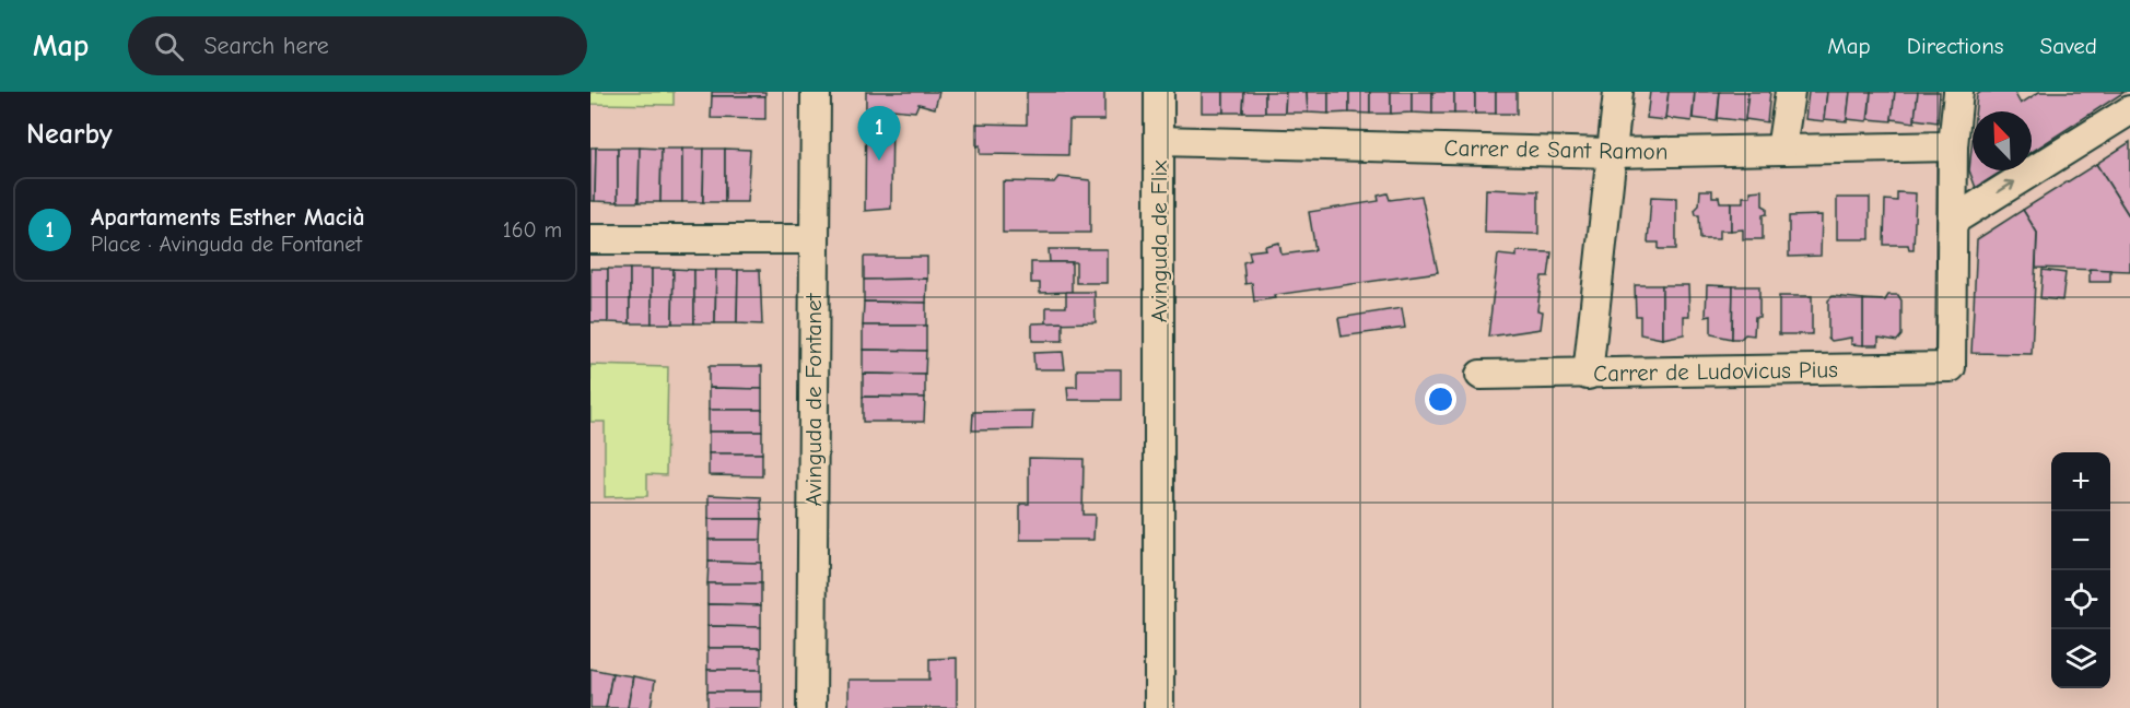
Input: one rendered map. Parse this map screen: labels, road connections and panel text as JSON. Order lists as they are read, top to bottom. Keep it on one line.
{"streets":{"street":["Carrer de Sant Ramon","Avinguda de Flix","Carrer de Ludovicus Pius","Avinguda de Fontanet"]},"crossings":[["Carrer de Sant Ramon","Avinguda de Flix"]],"north":"top left","page":{"header":"Map","search":"Search here","nav":["Map","Directions","Saved"],"heading":"Nearby","pins":"1","list":[{"mark":"1","name":"Apartaments Esther Macià","note":"Place · Avinguda de Fontanet","value":"160 m"}],"map_buttons":["+","−"]}}
